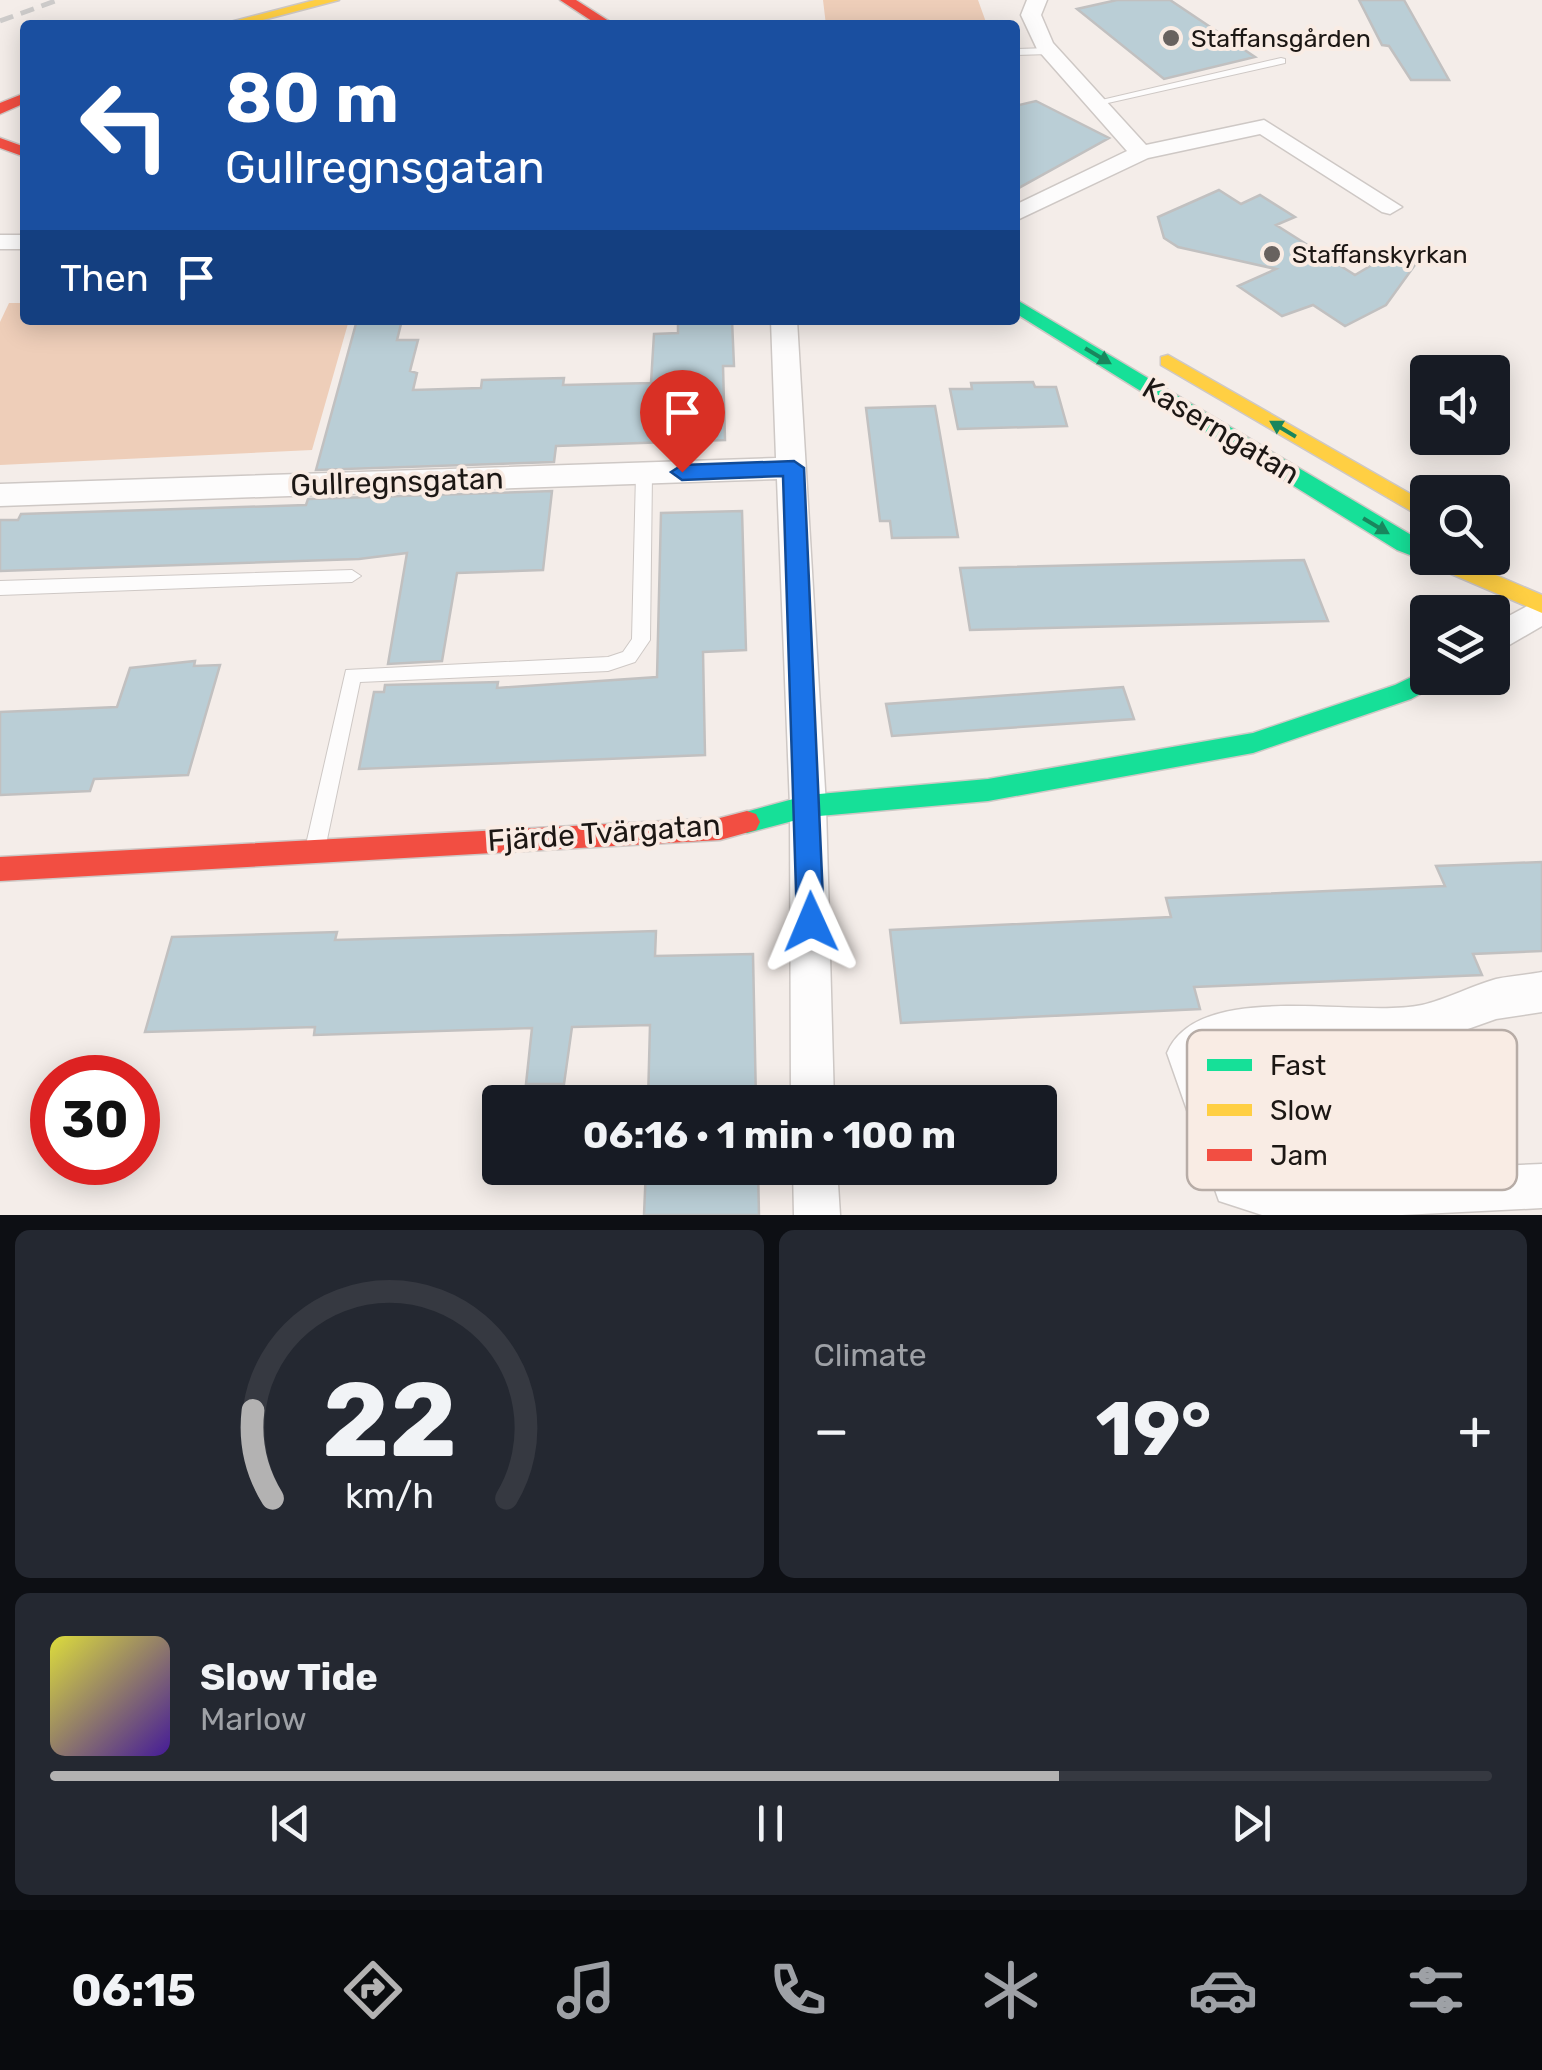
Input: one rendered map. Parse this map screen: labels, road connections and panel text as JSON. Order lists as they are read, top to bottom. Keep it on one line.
{"streets":{"street":["Kaserngatan","Gullregnsgatan","Fjärde Tvärgatan"]},"places":["Staffansgården","Staffanskyrkan"],"legend":["Fast","Slow","Jam"],"page":{"turn":["80 m","Gullregnsgatan"],"then":"Then","limit":"30","trip":"06:16 · 1 min · 100 m","tile":"Climate","heat":["−","19°","+"],"song":["Slow Tide","Marlow"],"tabs":"06:15","gauge":["22","km/h"]}}
